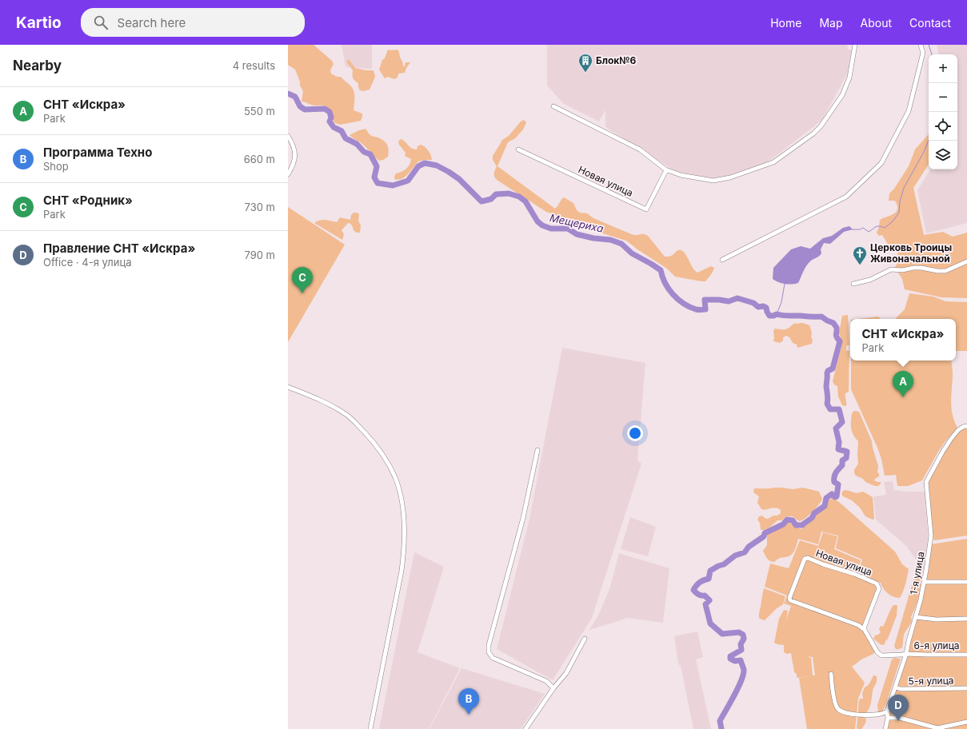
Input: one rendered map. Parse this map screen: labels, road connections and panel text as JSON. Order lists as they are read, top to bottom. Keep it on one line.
{"streets":{"street":["Новая улица","1-я улица","6-я улица","5-я улица"]},"crossings":[["1-я улица","6-я улица"],["1-я улица","5-я улица"]],"water":["Мещериха"],"places":{"building":["Блок№6"],"church":["Церковь Троицы Живоначальной"]},"page":{"header":"Kartio","search":"Search here","nav":["Home","Map","About","Contact"],"heading":["Nearby","4 results"],"map_buttons":["+","−"],"list":[{"mark":"A","name":"СНТ «Искра»","note":"Park","value":"550 m"},{"mark":"B","name":"Программа Техно","note":"Shop","value":"660 m"},{"mark":"C","name":"СНТ «Родник»","note":"Park","value":"730 m"},{"mark":"D","name":"Правление СНТ «Искра»","note":"Office · 4-я улица","value":"790 m"}],"pins":["C","A","B","D"],"popup":["СНТ «Искра»","Park"]}}
